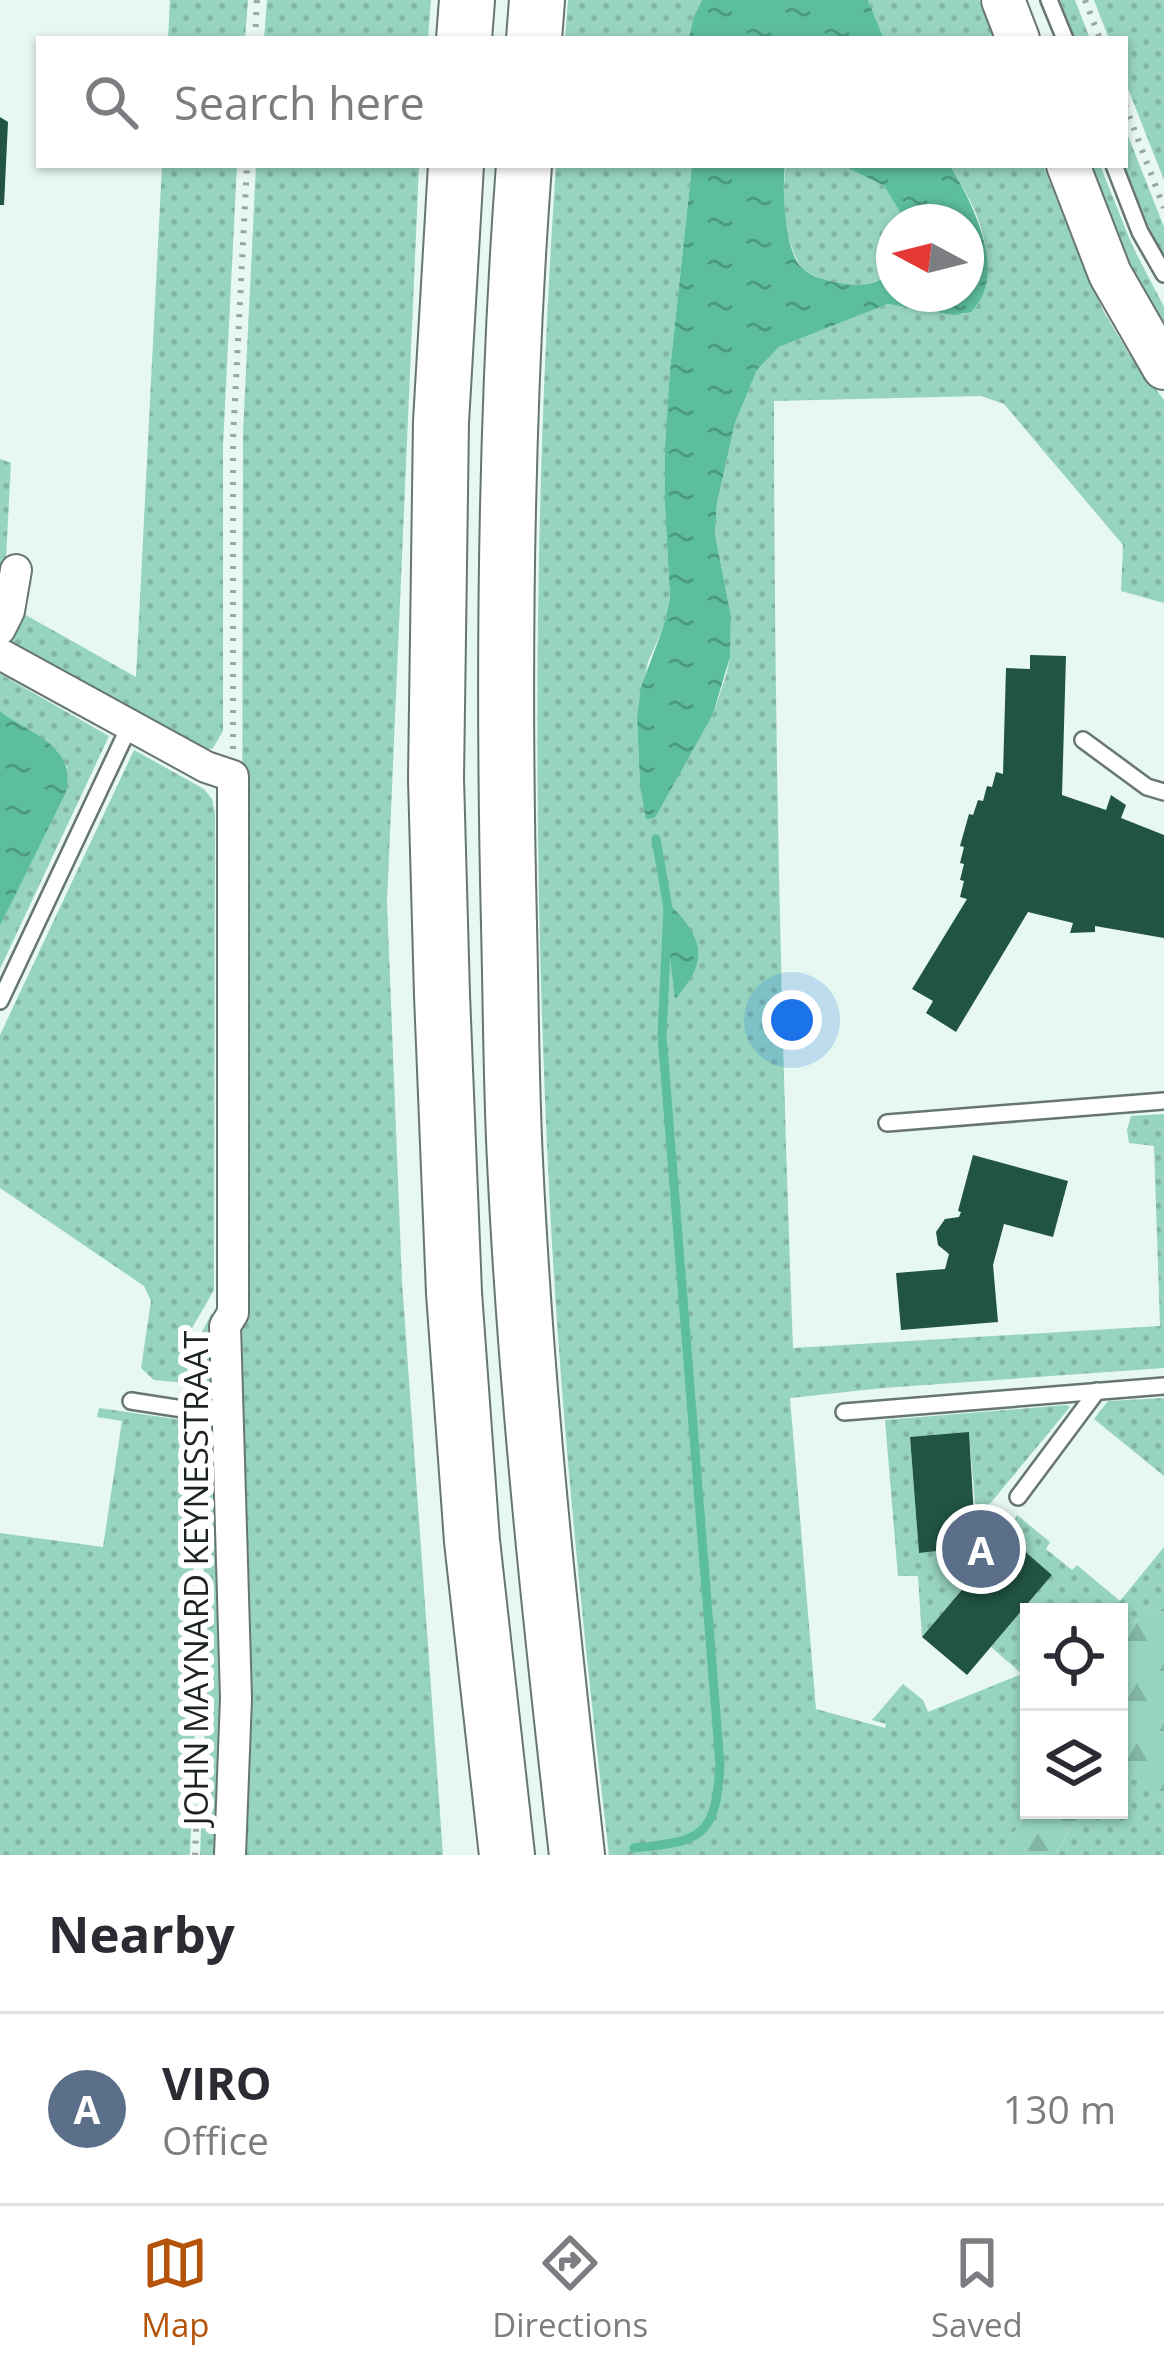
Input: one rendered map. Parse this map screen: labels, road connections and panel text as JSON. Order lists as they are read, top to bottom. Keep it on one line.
{"streets":{"street":["JOHN MAYNARD KEYNESSTRAAT"]},"north":"left","page":{"search":"Search here","pins":"A","heading":"Nearby","list":[{"mark":"A","name":"VIRO","note":"Office","value":"130 m"}],"nav":["Map","Directions","Saved"]}}
